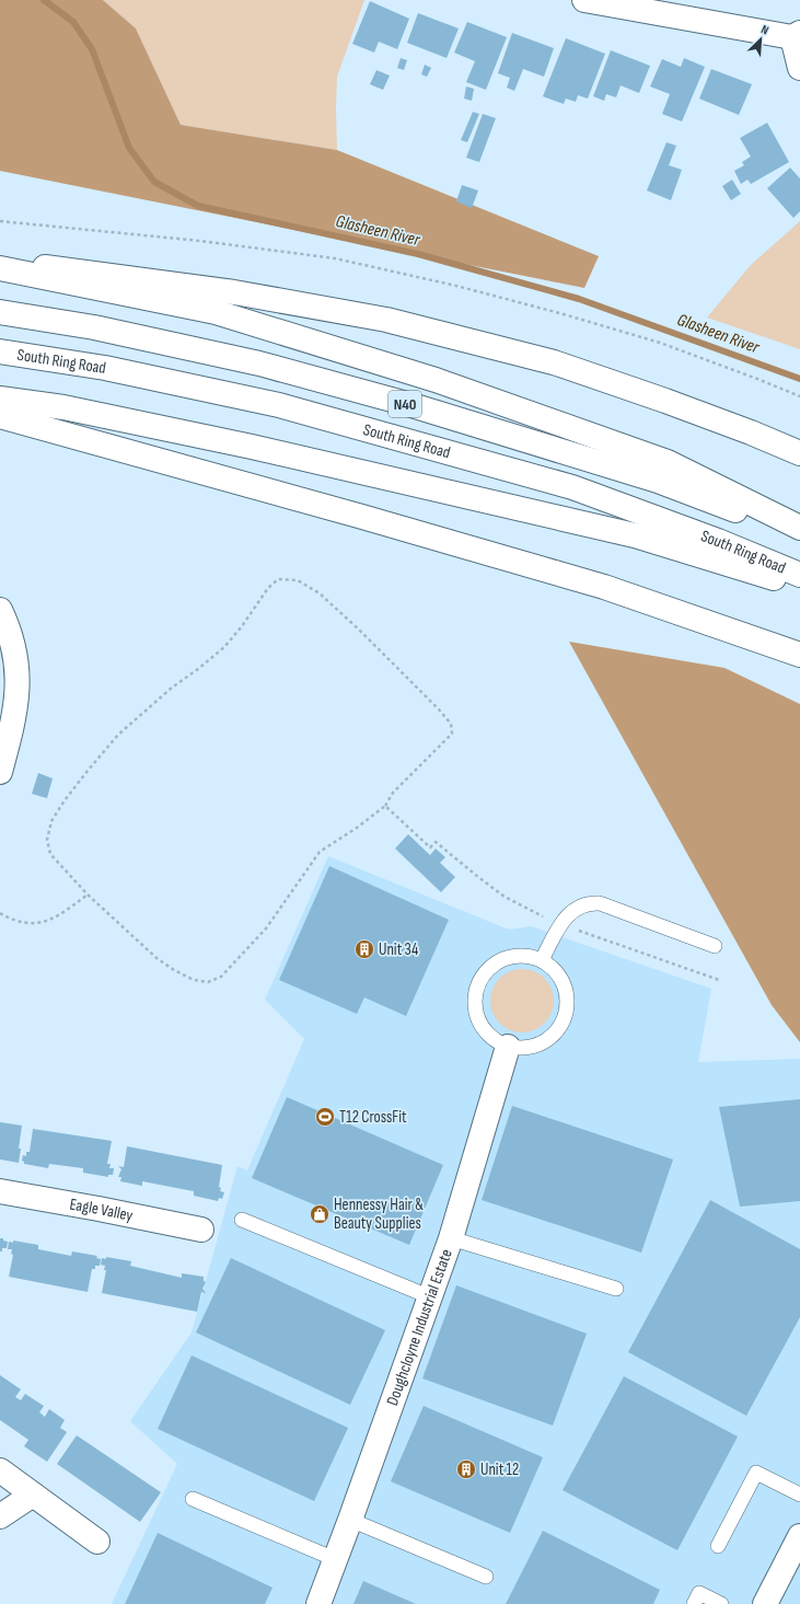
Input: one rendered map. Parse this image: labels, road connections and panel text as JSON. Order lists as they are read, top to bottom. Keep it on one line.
{"streets":{"main road":["South Ring Road","N40","Eagle Valley","Doughcloyne Industrial Estate"]},"water":["Glasheen River"],"places":{"building":["Unit 34","Unit 12"],"sports":["T12 CrossFit"],"shop":["Hennessy Hair & Beauty Supplies"]},"north":"top right"}
